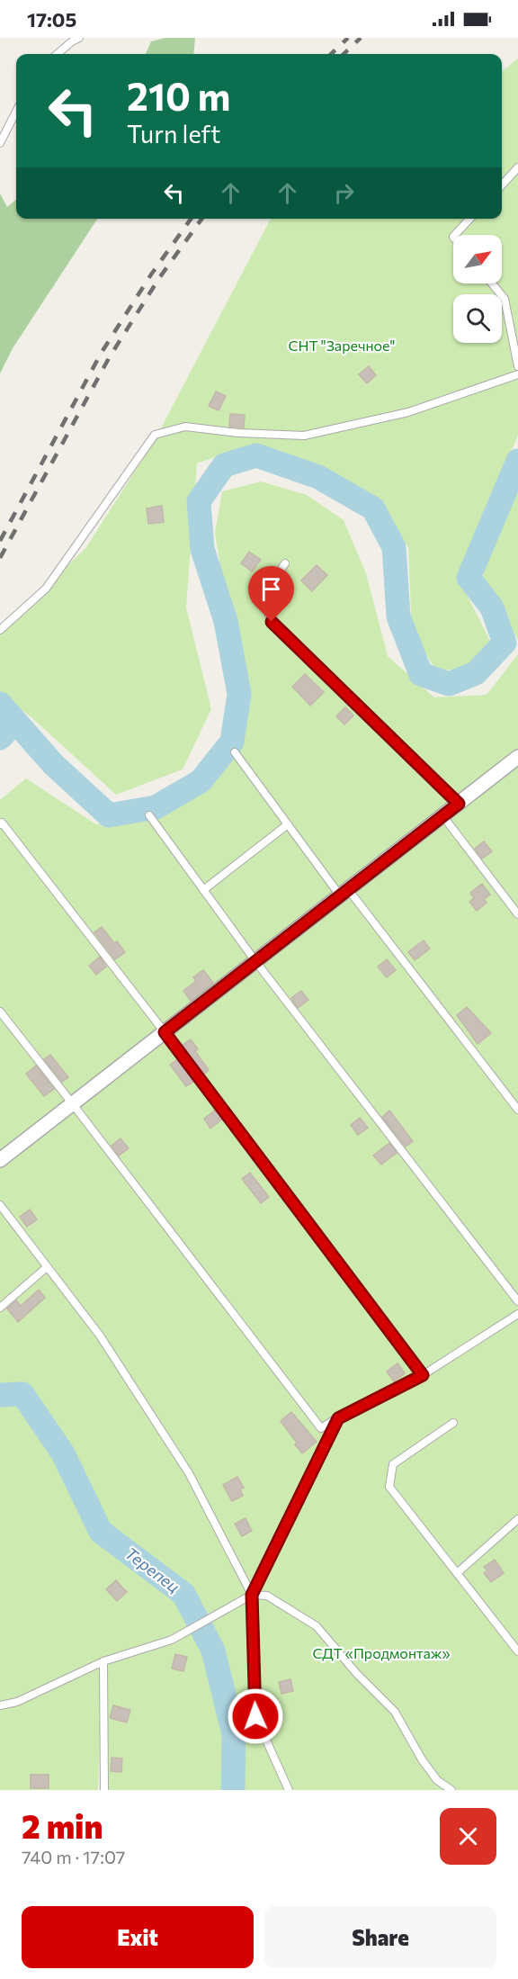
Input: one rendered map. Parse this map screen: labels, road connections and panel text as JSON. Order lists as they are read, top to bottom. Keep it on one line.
{"water":["Терепец"],"parks":["СНТ \"Заречное\"","СДТ «Продмонтаж»"],"north":"top right","page":{"status":"17:05","turn":["210 m","Turn left"],"heading":["2 min","740 m · 17:07"],"buttons":["Exit","Share"]}}
